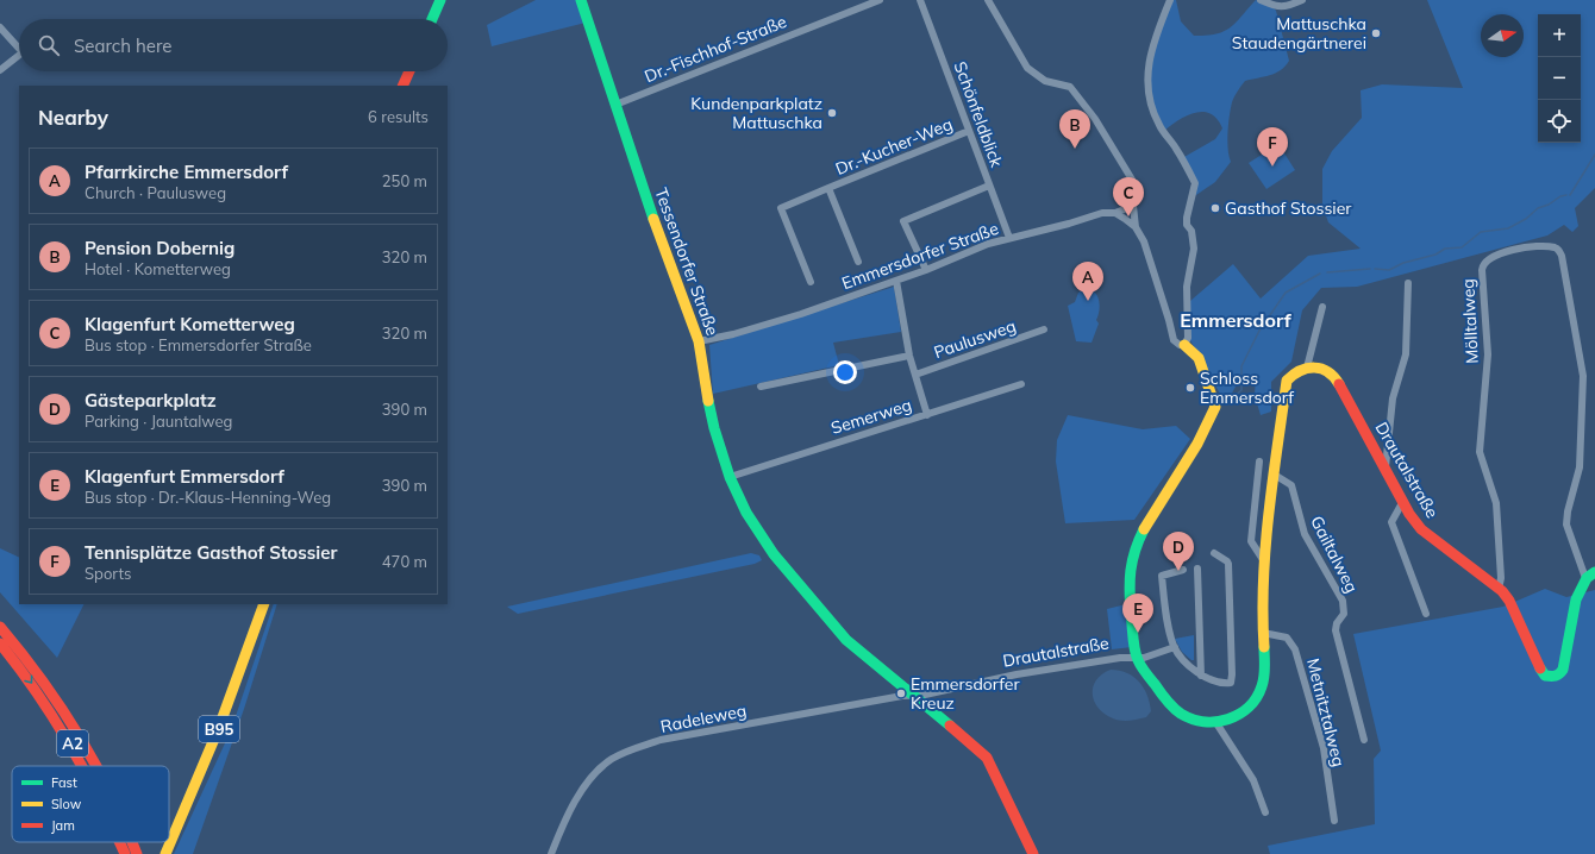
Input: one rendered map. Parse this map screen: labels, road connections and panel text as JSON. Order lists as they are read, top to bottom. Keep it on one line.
{"streets":{"main road":["Tessendorfer Straße","Drautalstraße","B95","A2"],"street":["Dr.-Fischhof-Straße","Schönfeldblick","Dr.-Kucher-Weg","Emmersdorfer Straße","Mölltalweg","Paulusweg","Semerweg","Gailtalweg","Metnitztalweg","Radeleweg"]},"crossings":[["Dr.-Fischhof-Straße","Tessendorfer Straße"],["Schönfeldblick","Dr.-Kucher-Weg"],["Schönfeldblick","Emmersdorfer Straße"],["Emmersdorfer Straße","Tessendorfer Straße"],["Tessendorfer Straße","Semerweg"],["Tessendorfer Straße","Drautalstraße"],["Tessendorfer Straße","Radeleweg"],["Mölltalweg","Drautalstraße"],["Drautalstraße","Radeleweg"]],"districts":["Emmersdorf"],"places":["Mattuschka Staudengärtnerei","Kundenparkplatz Mattuschka","Gasthof Stossier","Schloss Emmersdorf","Emmersdorfer Kreuz"],"legend":["Fast","Slow","Jam"],"north":"right","page":{"map_buttons":["+","−"],"search":"Search here","heading":["Nearby","6 results"],"pins":["B","F","C","A","D","E"],"list":[{"mark":"A","name":"Pfarrkirche Emmersdorf","note":"Church · Paulusweg","value":"250 m"},{"mark":"B","name":"Pension Dobernig","note":"Hotel · Kometterweg","value":"320 m"},{"mark":"C","name":"Klagenfurt Kometterweg","note":"Bus stop · Emmersdorfer Straße","value":"320 m"},{"mark":"D","name":"Gästeparkplatz","note":"Parking · Jauntalweg","value":"390 m"},{"mark":"E","name":"Klagenfurt Emmersdorf","note":"Bus stop · Dr.-Klaus-Henning-Weg","value":"390 m"},{"mark":"F","name":"Tennisplätze Gasthof Stossier","note":"Sports","value":"470 m"}]}}
